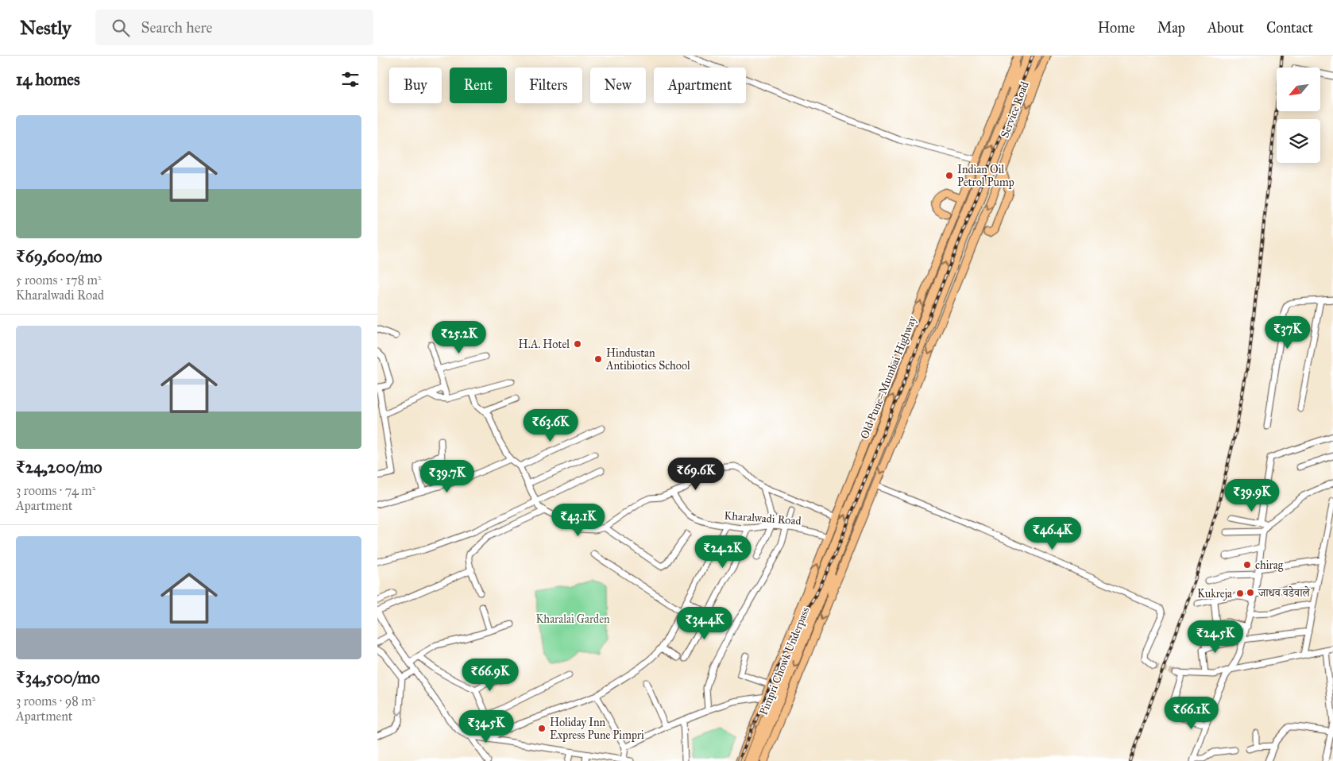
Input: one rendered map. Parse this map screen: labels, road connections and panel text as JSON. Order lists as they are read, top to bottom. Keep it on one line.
{"streets":{"highway":["Old Pune–Mumbai Highway","Pimpri Chowk Underpass"],"main road":["Service Road"],"street":["Kharalwadi Road"]},"crossings":[["Old Pune–Mumbai Highway","Pimpri Chowk Underpass"]],"parks":["Kharalai Garden"],"places":["Indian Oil Petrol Pump","H.A. Hotel","Hindustan Antibiotics School","chirag","जाधव वडेवाले","Kukreja","Holiday Inn Express Pune Pimpri"],"north":"bottom left","page":{"header":"Nestly","search":"Search here","nav":["Home","Map","About","Contact"],"heading":"14 homes","chip":["Buy","Rent","Filters","New","Apartment"],"list":[{"name":"₹69,600/mo","note":"5 rooms · 178 m² · Kharalwadi Road"},{"name":"₹24,200/mo","note":"3 rooms · 74 m² · Apartment"},{"name":"₹34,500/mo","note":"3 rooms · 98 m² · Apartment"}],"price":["₹37K","₹25.2K","₹63.6K","₹69.6K","₹39.7K","₹39.9K","₹43.1K","₹46.4K","₹24.2K","₹34.4K","₹24.5K","₹66.9K","₹66.1K","₹34.5K"]}}
